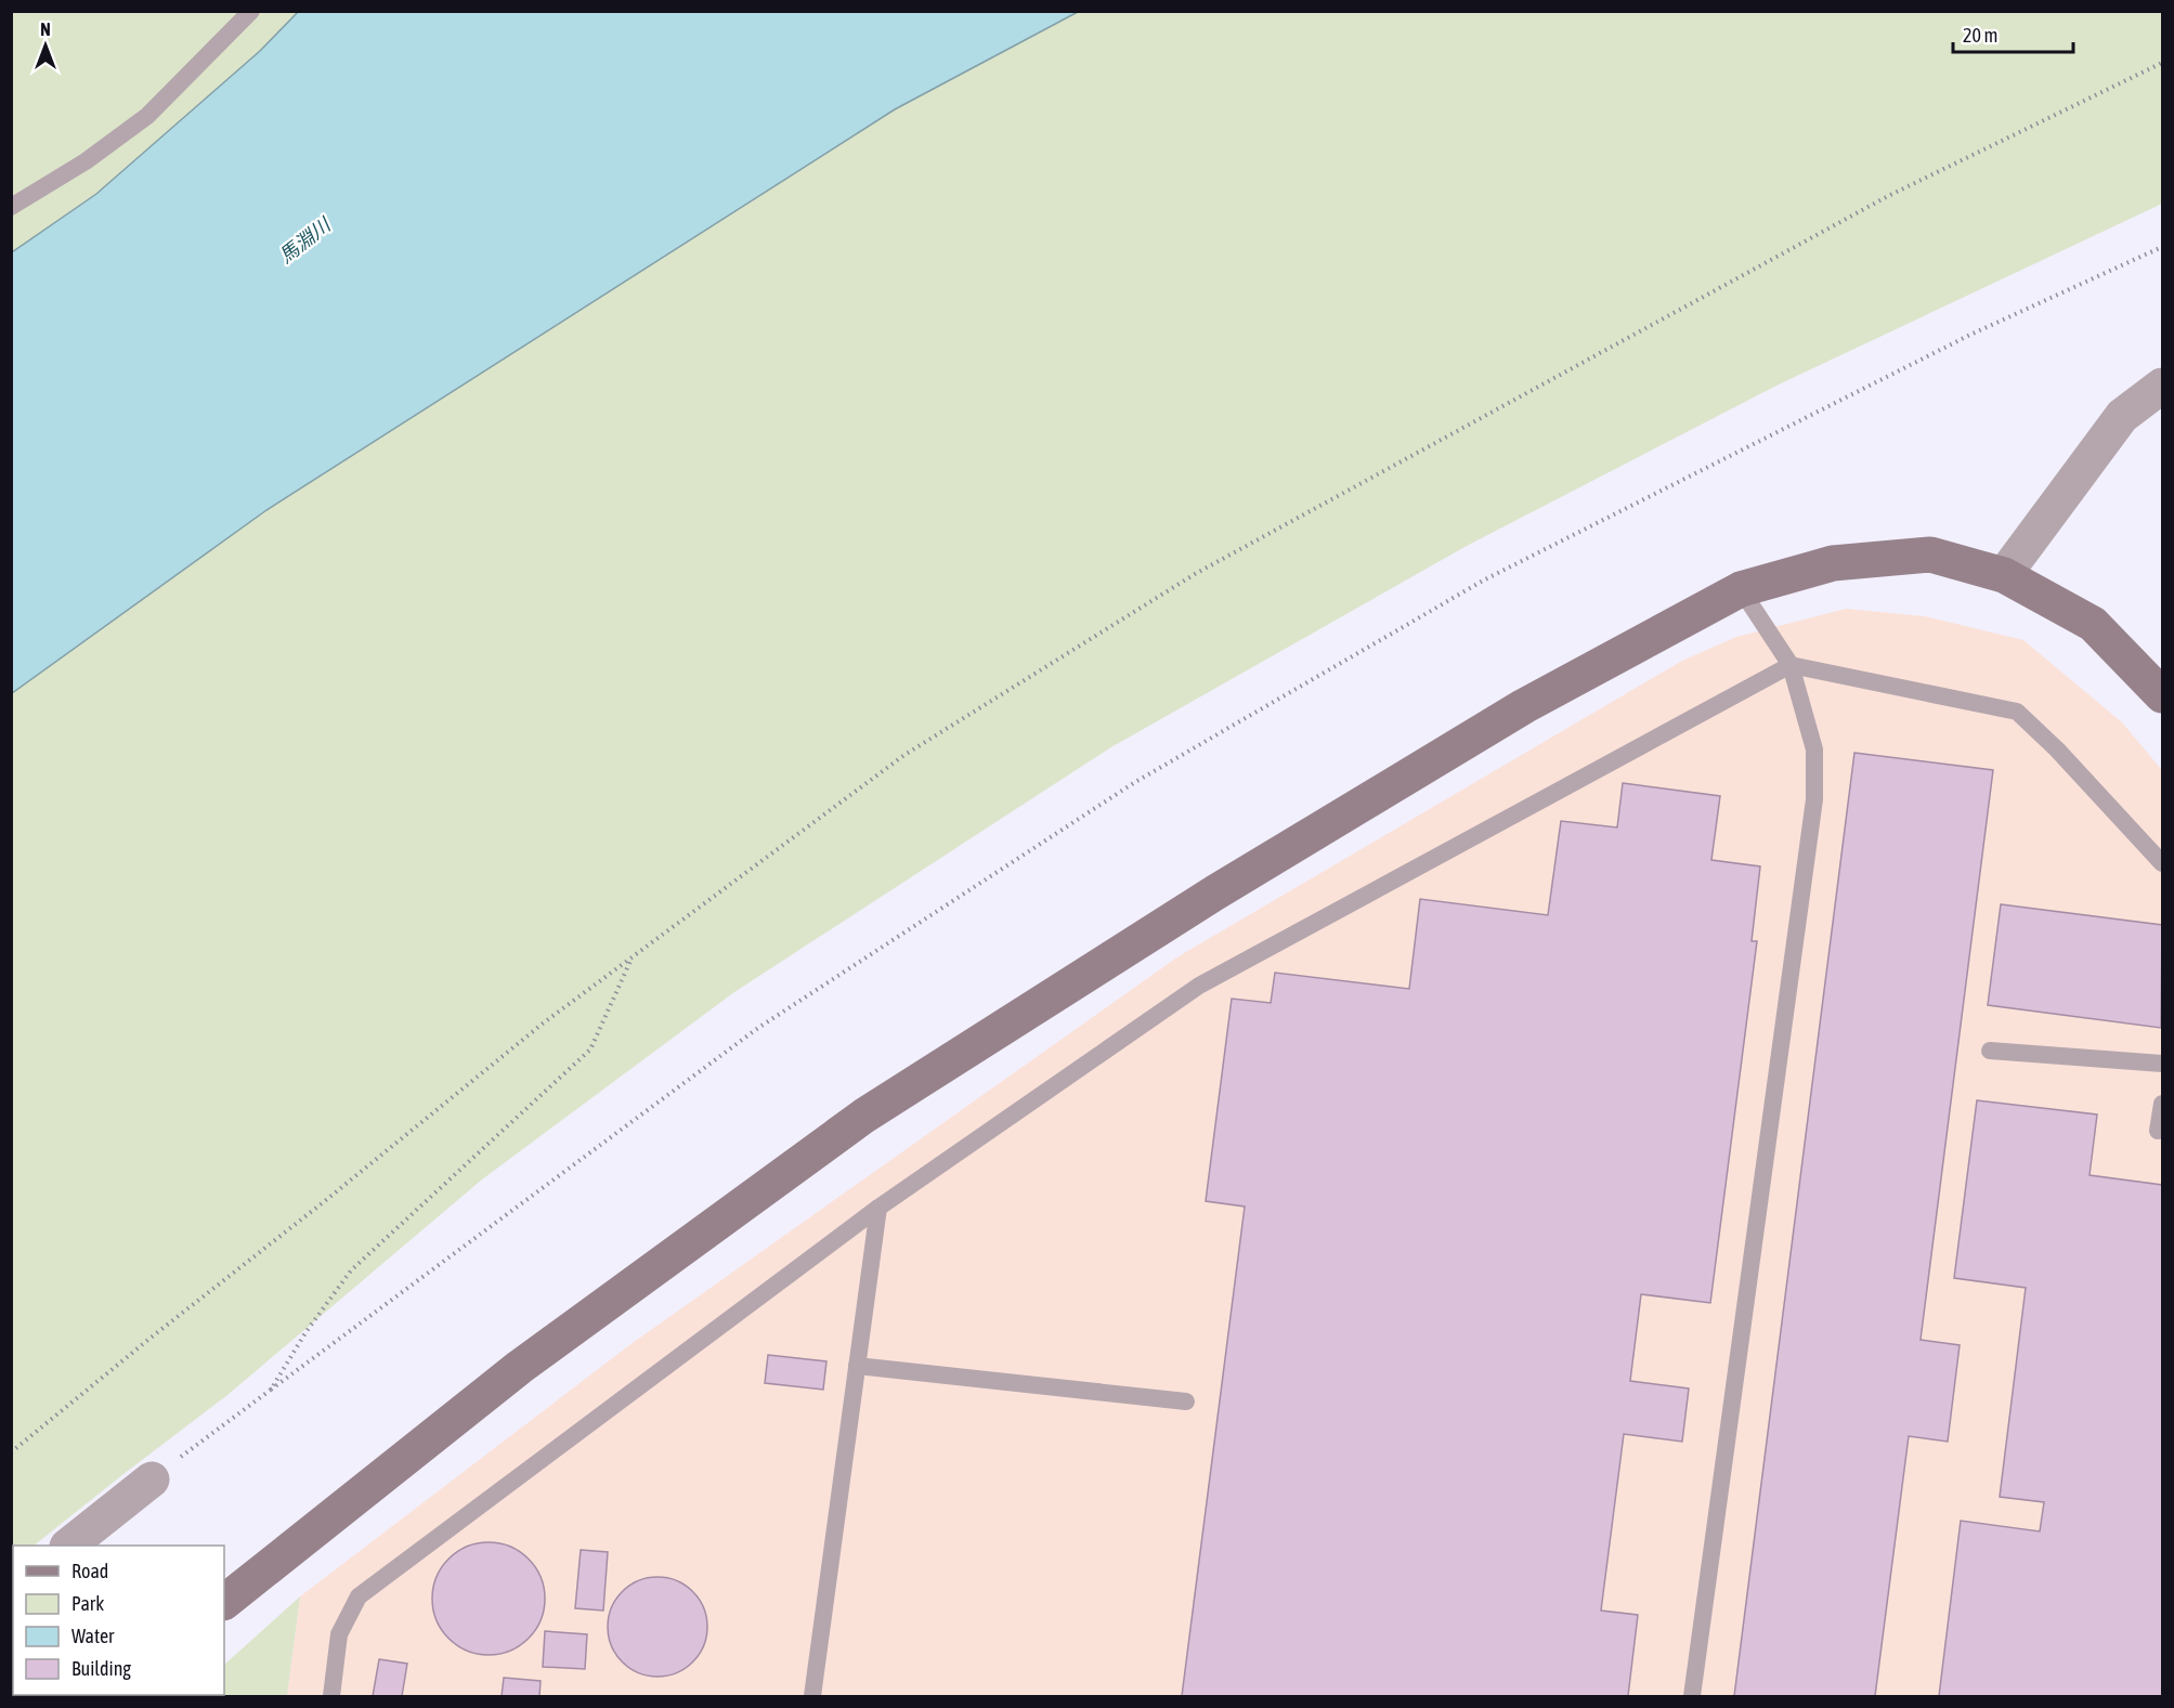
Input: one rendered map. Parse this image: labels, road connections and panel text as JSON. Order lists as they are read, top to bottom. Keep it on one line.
{"water":["馬淵川"],"legend":["Road","Park","Water","Building"],"scale_bar":"20 m","north":"top"}
